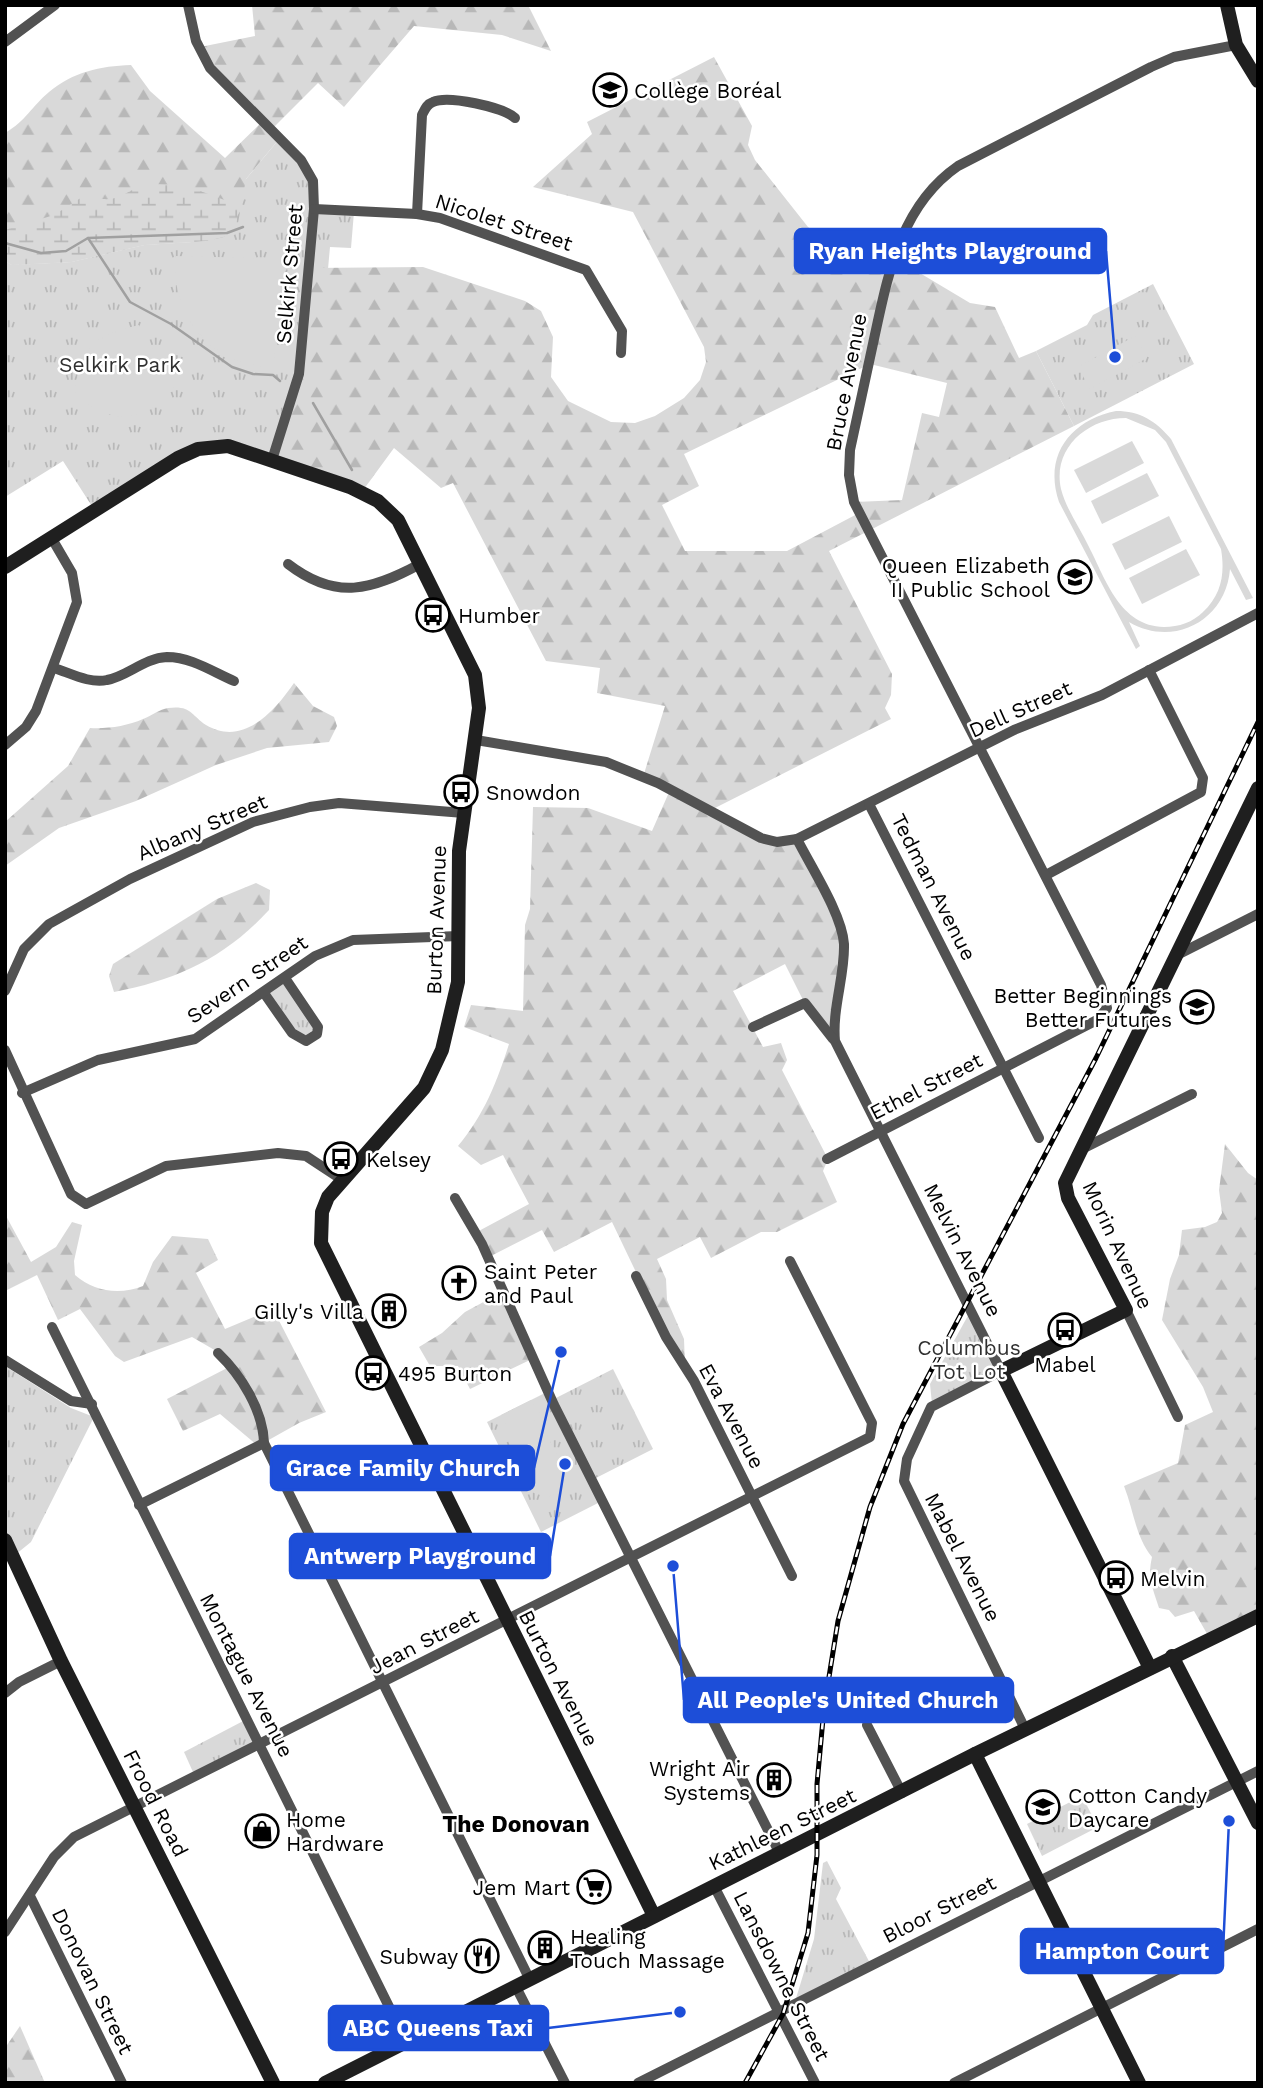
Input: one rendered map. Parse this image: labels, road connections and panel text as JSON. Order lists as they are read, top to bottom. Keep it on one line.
{"streets":{"street":["Nicolet Street","Selkirk Street","Bruce Avenue","Dell Street","Albany Street","Tedman Avenue","Burton Avenue","Severn Street","Ethel Street","Morin Avenue","Melvin Avenue","Eva Avenue","Mabel Avenue","Jean Street","Montague Avenue","Frood Road","Kathleen Street","Bloor Street","Lansdowne Street","Donovan Street"]},"crossings":[["Nicolet Street","Selkirk Street"],["Selkirk Street","Burton Avenue"],["Bruce Avenue","Dell Street"],["Bruce Avenue","Ethel Street"],["Dell Street","Tedman Avenue"],["Dell Street","Melvin Avenue"],["Albany Street","Burton Avenue"],["Tedman Avenue","Ethel Street"],["Burton Avenue","Severn Street"],["Burton Avenue","Jean Street"],["Burton Avenue","Kathleen Street"],["Ethel Street","Melvin Avenue"],["Morin Avenue","Mabel Avenue"],["Melvin Avenue","Mabel Avenue"],["Melvin Avenue","Kathleen Street"],["Eva Avenue","Jean Street"],["Mabel Avenue","Kathleen Street"],["Jean Street","Montague Avenue"],["Jean Street","Frood Road"],["Jean Street","Donovan Street"],["Montague Avenue","Kathleen Street"],["Kathleen Street","Lansdowne Street"],["Bloor Street","Lansdowne Street"]],"districts":["The Donovan"],"parks":["Selkirk Park","Columbus Tot Lot"],"places":{"school or university":["Collège Boréal","Queen Elizabeth II Public School","Better Beginnings Better Futures","Cotton Candy Daycare"],"other":["Ryan Heights Playground","Grace Family Church","Antwerp Playground","All People's United Church","Hampton Court","ABC Queens Taxi"],"bus stop":["Humber","Snowdon","Kelsey","Mabel","495 Burton","Melvin"],"church":["Saint Peter and Paul"],"building":["Gilly's Villa","Wright Air Systems","Healing Touch Massage"],"shop":["Home Hardware"],"supermarket":["Jem Mart"],"restaurant":["Subway"]}}
